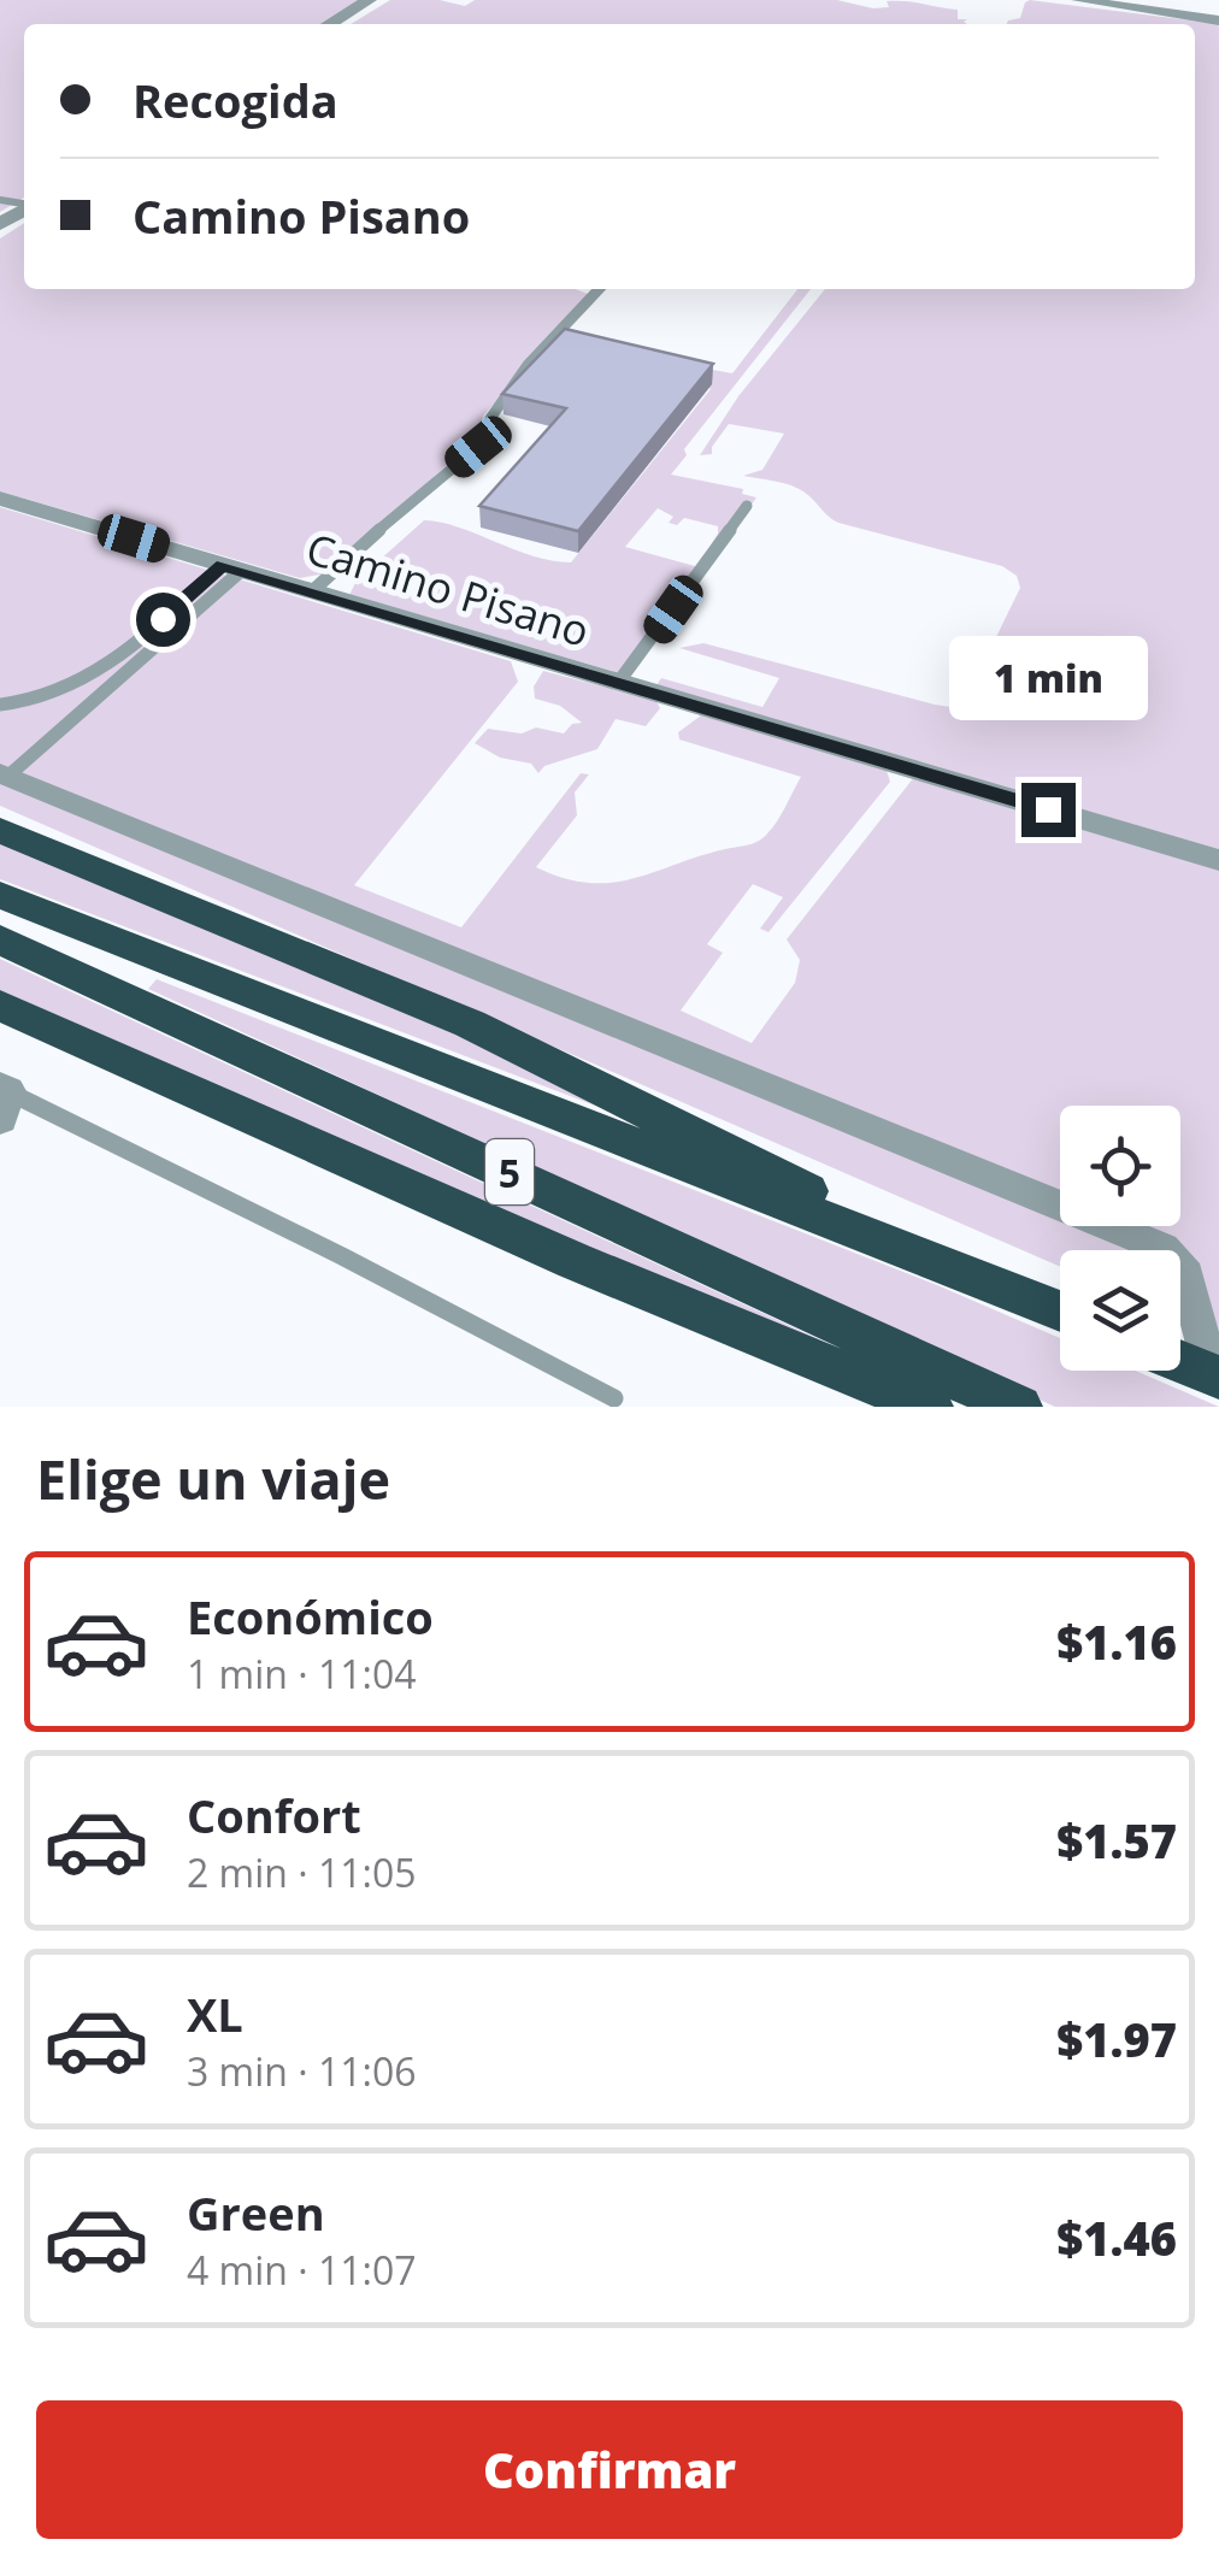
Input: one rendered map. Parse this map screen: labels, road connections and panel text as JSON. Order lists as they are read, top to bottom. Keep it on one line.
{"streets":{"highway":["5"],"street":["Camino Pisano"]},"page":{"banner":["Recogida","Camino Pisano"],"bubble":"1 min","heading":"Elige un viaje","list":[{"name":"Económico","note":"1 min · 11:04","value":"$1.16"},{"name":"Confort","note":"2 min · 11:05","value":"$1.57"},{"name":"XL","note":"3 min · 11:06","value":"$1.97"},{"name":"Green","note":"4 min · 11:07","value":"$1.46"}],"buttons":"Confirmar"}}
